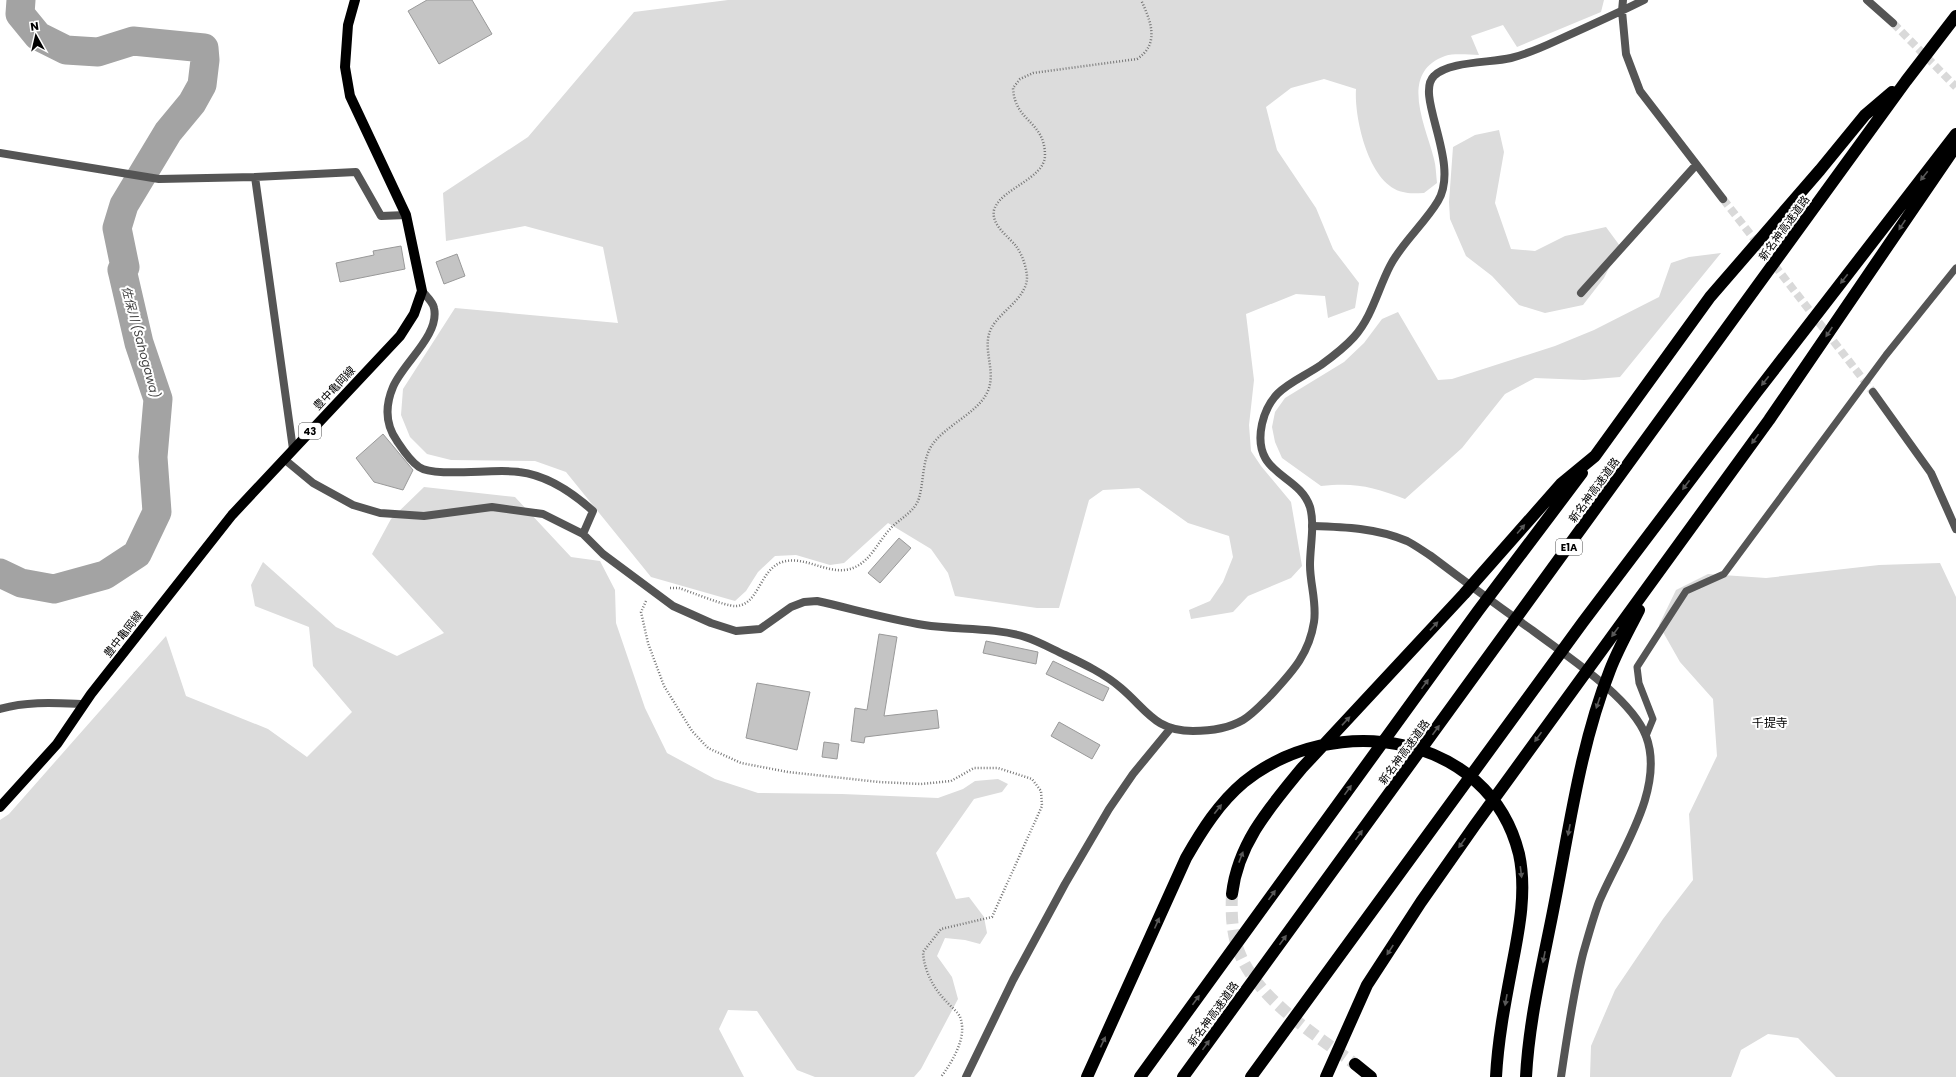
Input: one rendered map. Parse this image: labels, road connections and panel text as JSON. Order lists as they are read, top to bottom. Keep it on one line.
{"streets":{"highway":["新名神高速道路","E1A"],"main road":["豊中亀岡線","43"]},"districts":["千提寺"],"water":["佐保川 (Sahogawa)"],"north":"top"}
